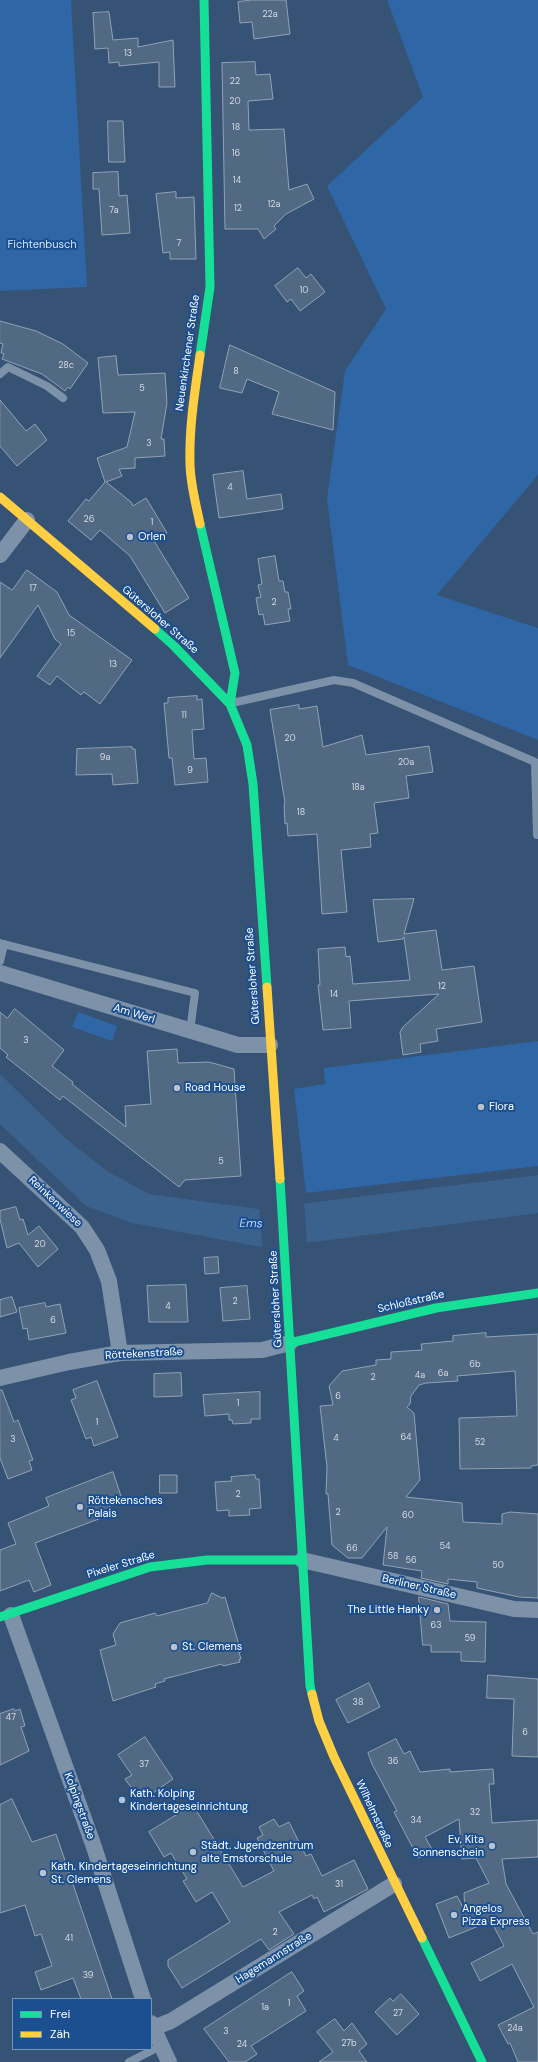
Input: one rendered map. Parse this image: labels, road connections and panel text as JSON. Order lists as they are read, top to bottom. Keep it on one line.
{"streets":{"main road":["Neuenkirchener Straße","Gütersloher Straße","Schloßstraße","Pixeler Straße","Wilhelmstraße"],"street":["Am Werl","Reinkenwiese","Röttekenstraße","Berliner Straße","Kolpingstraße","Hagemannstraße"]},"crossings":[["Neuenkirchener Straße","Gütersloher Straße"],["Gütersloher Straße","Am Werl"],["Gütersloher Straße","Schloßstraße"],["Gütersloher Straße","Röttekenstraße"],["Gütersloher Straße","Pixeler Straße"],["Gütersloher Straße","Berliner Straße"],["Gütersloher Straße","Wilhelmstraße"],["Reinkenwiese","Röttekenstraße"],["Schloßstraße","Röttekenstraße"],["Pixeler Straße","Berliner Straße"],["Pixeler Straße","Kolpingstraße"],["Pixeler Straße","Wilhelmstraße"],["Berliner Straße","Wilhelmstraße"],["Wilhelmstraße","Hagemannstraße"]],"water":["Ems"],"parks":["Fichtenbusch"],"places":["Orlen","Road House","Flora","Röttekensches Palais","The Little Hanky","St. Clemens","Kath. Kolping Kindertageseinrichtung","Ev. Kita Sonnenschein","Städt. Jugendzentrum alte Emstorschule","Kath. Kindertageseinrichtung St. Clemens","Angelos Pizza Express"],"house_numbers":["22a","13","22","20","18","16","14","12a","12","7a","7","10","28c","8","5","3","4","26","1","17","2","15","13","11","20","9a","20a","9","18a","18","12","14","3","5","20","2","4","6","6b","6a","4a","2","6","1","1","64","4","3","52","2","2","60","54","66","58","56","50","63","59","38","47","6","36","37","32","34","31","2","41","39","1","1a","27","24a","3","27b","24"],"legend":["Frei","Zäh"]}
